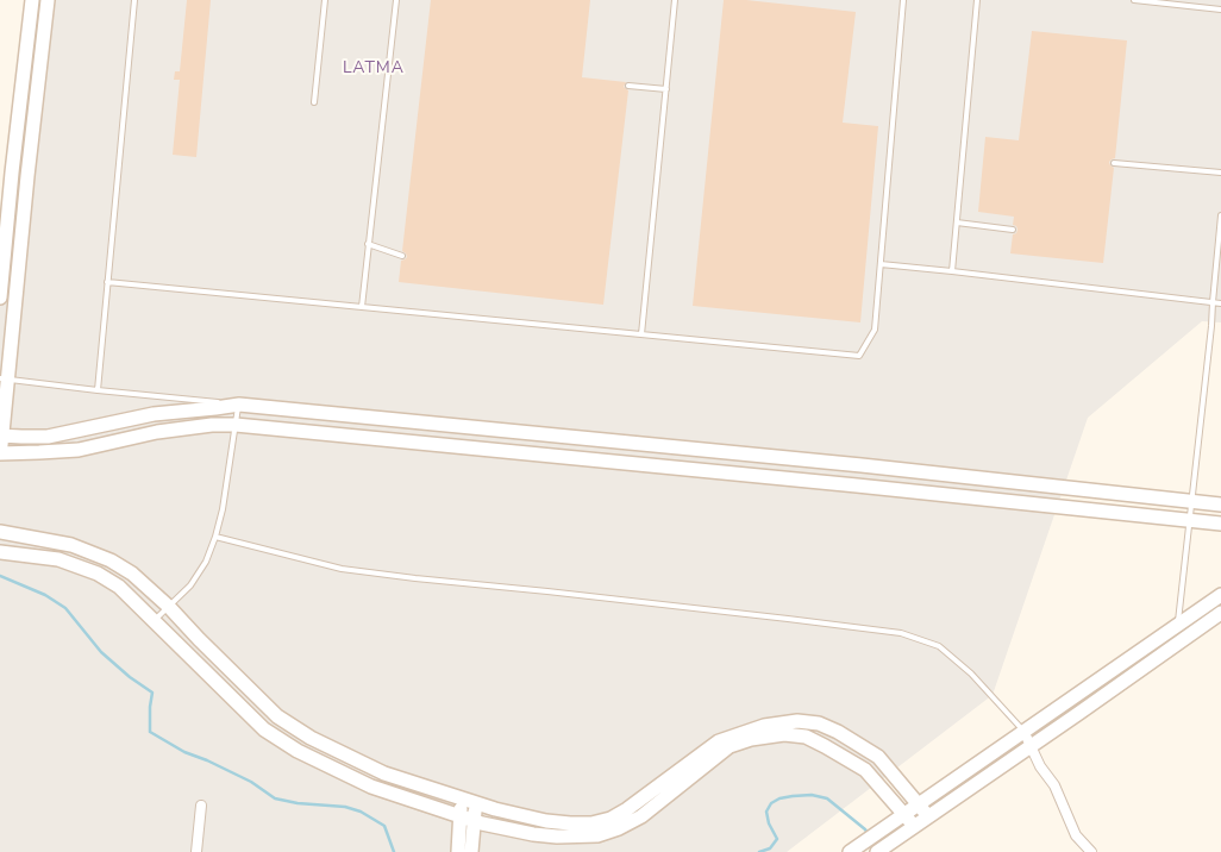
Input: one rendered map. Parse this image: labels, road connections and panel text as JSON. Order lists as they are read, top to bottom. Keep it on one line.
{"districts":["LATMA"]}
